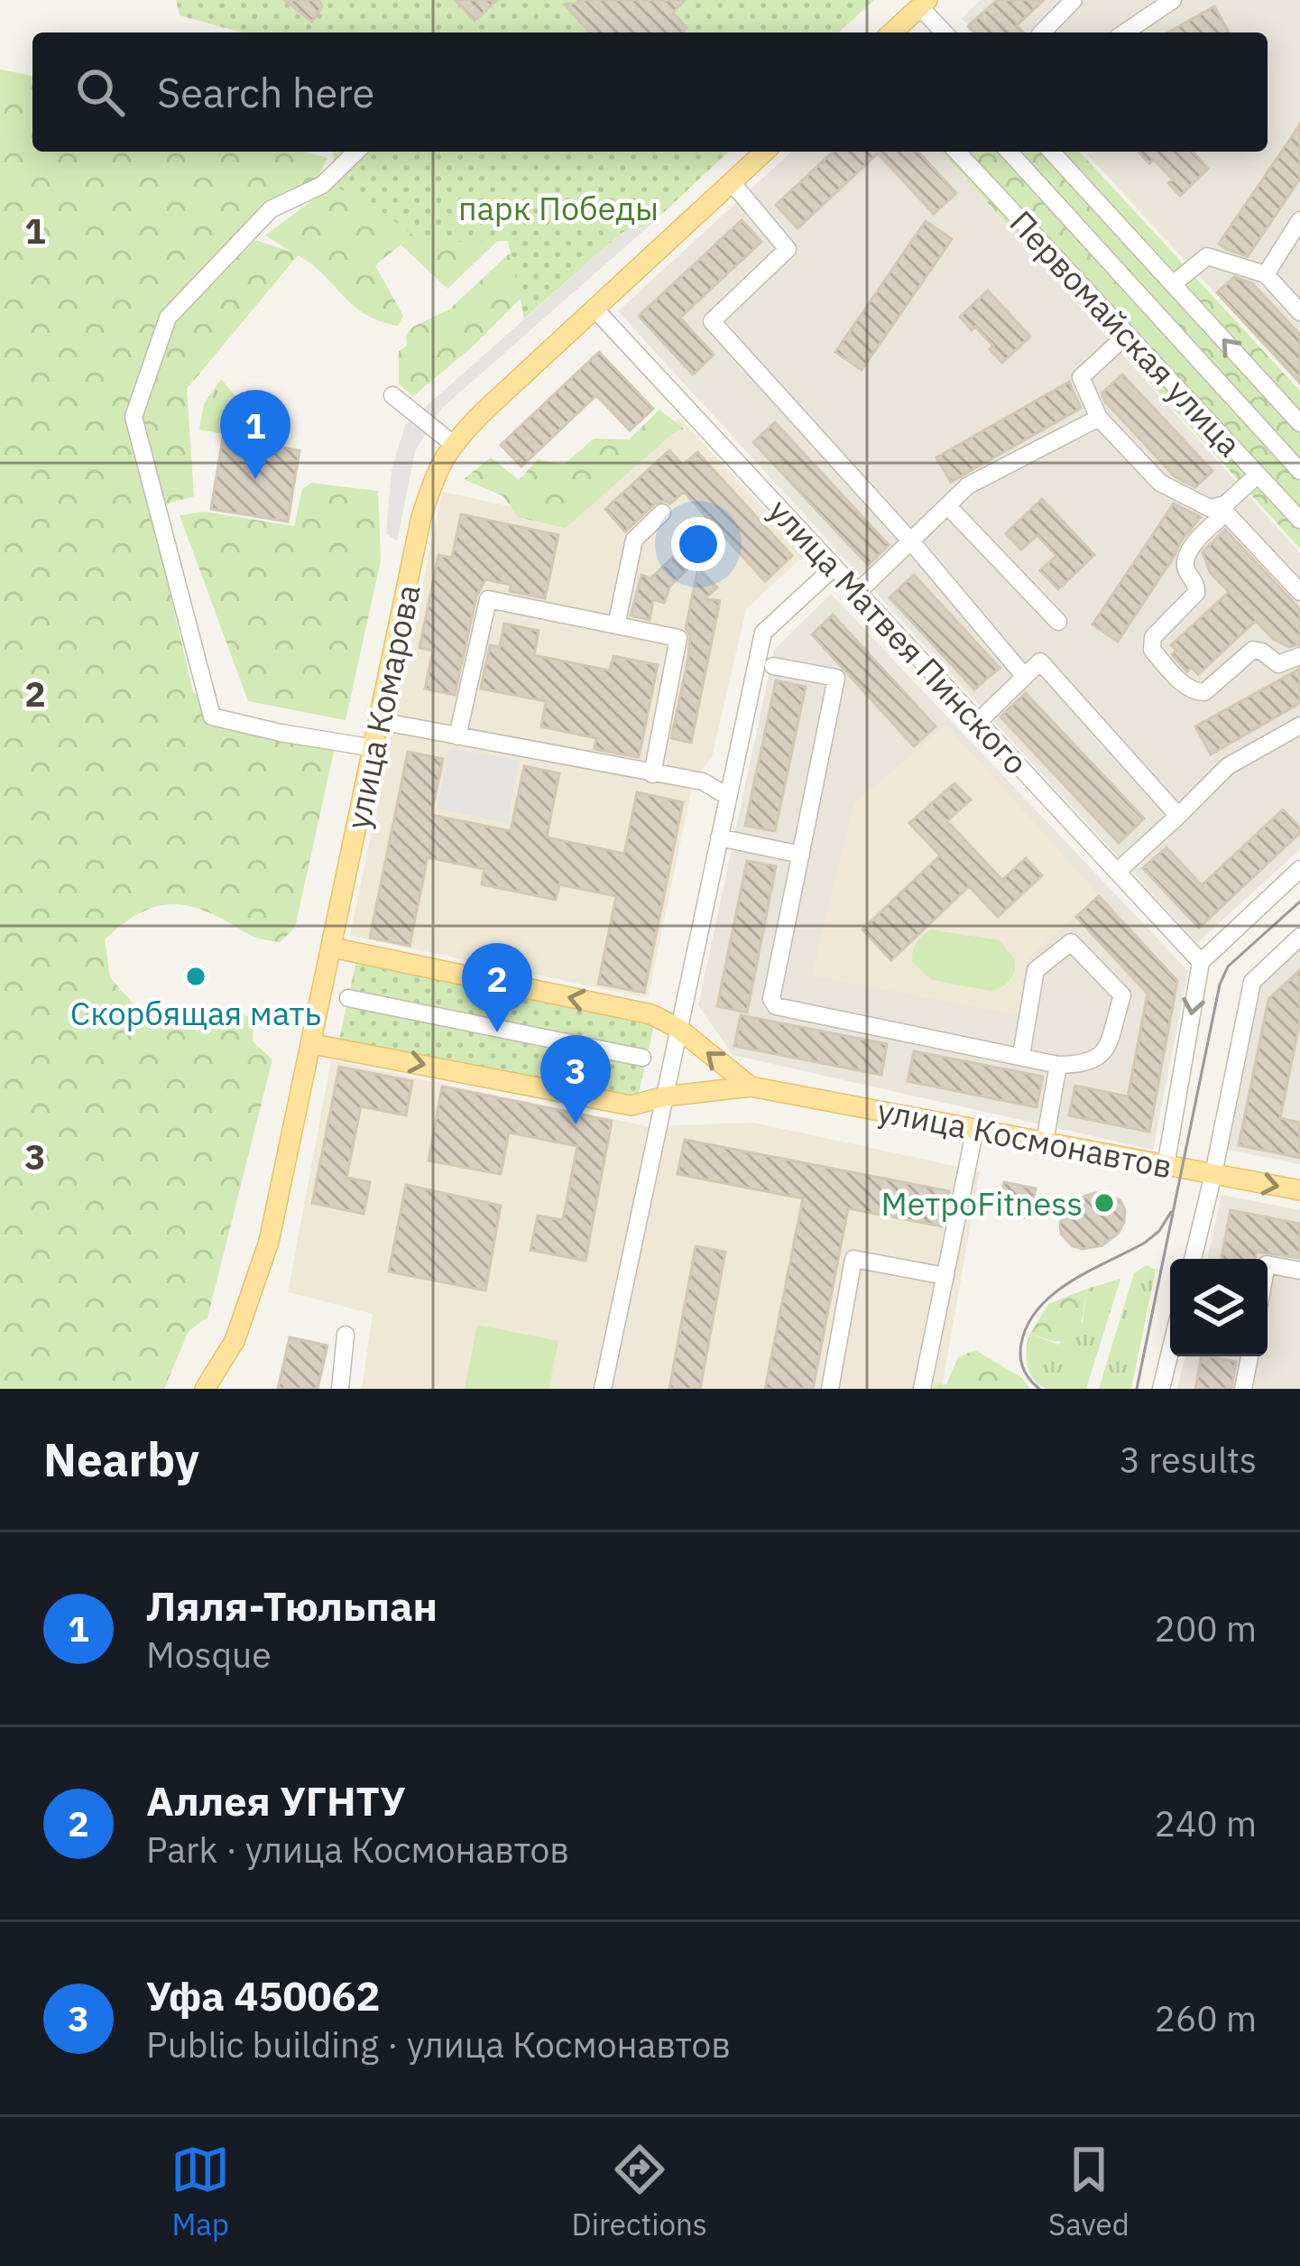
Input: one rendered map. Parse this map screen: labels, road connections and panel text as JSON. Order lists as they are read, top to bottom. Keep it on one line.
{"streets":{"main road":["улица Комарова","улица Космонавтов"],"street":["Первомайская улица","улица Матвея Пинского"]},"crossings":[["улица Матвея Пинского","улица Комарова"],["улица Комарова","улица Космонавтов"]],"parks":["парк Победы"],"places":["Скорбящая мать","МетроFitness"],"page":{"search":"Search here","pins":["1","2","3"],"heading":["Nearby","3 results"],"list":[{"mark":"1","name":"Ляля-Тюльпан","note":"Mosque","value":"200 m"},{"mark":"2","name":"Аллея УГНТУ","note":"Park · улица Космонавтов","value":"240 m"},{"mark":"3","name":"Уфа 450062","note":"Public building · улица Космонавтов","value":"260 m"}],"nav":["Map","Directions","Saved"]},"grid":{"rows":["1","2","3"]}}
